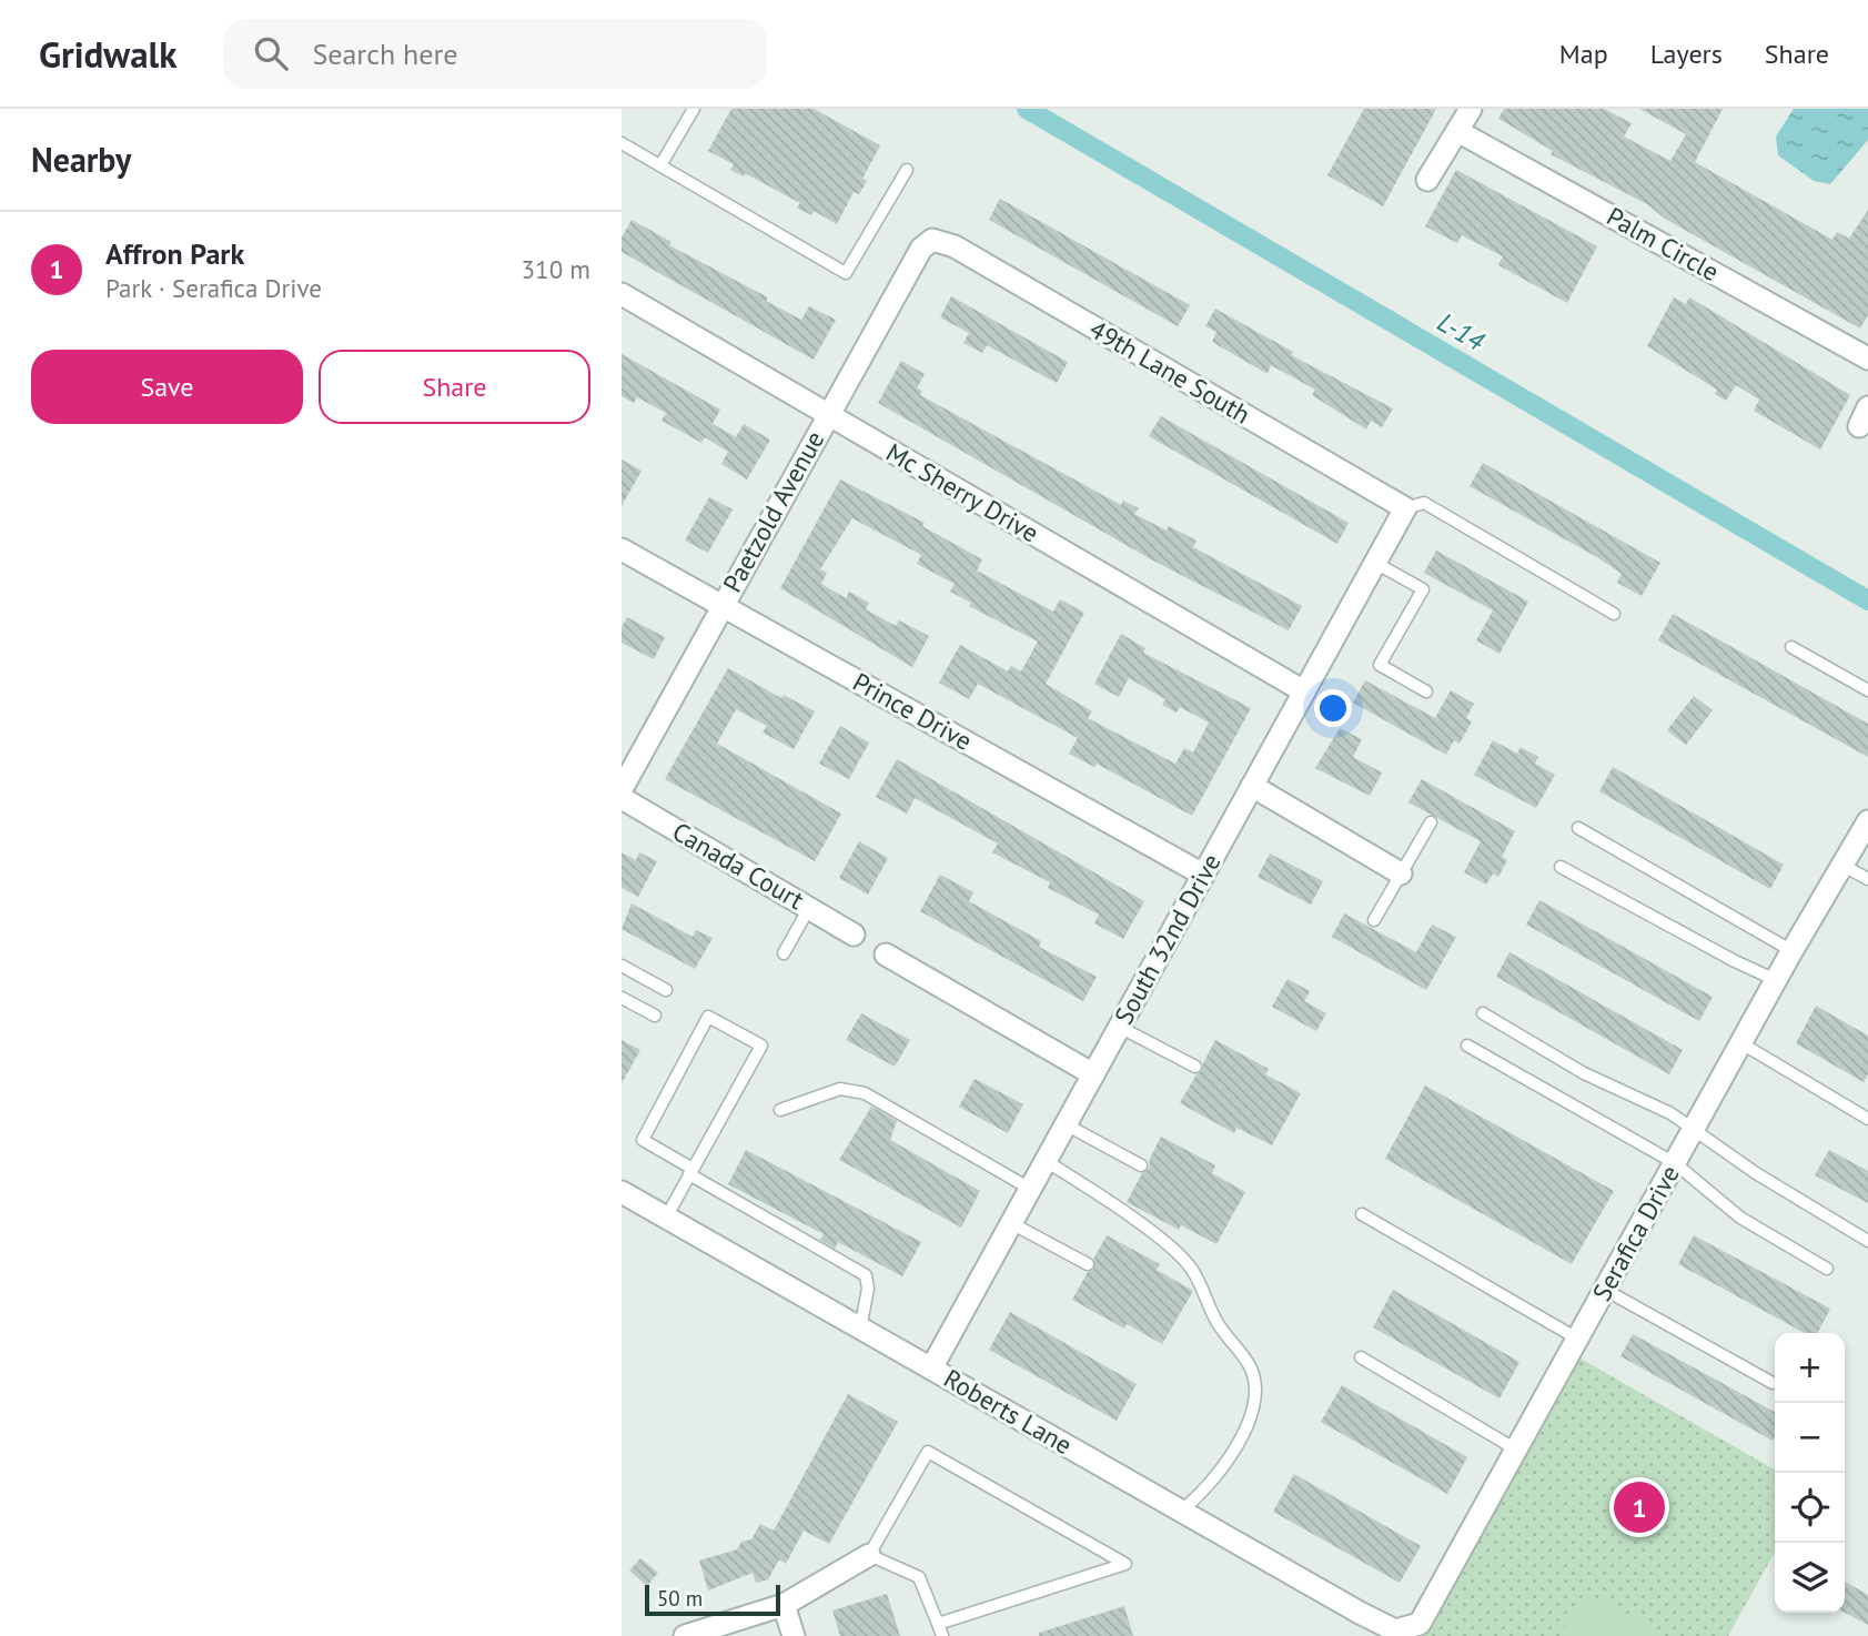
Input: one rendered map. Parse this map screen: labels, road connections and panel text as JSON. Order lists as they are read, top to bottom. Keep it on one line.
{"streets":{"street":["Palm Circle","49th Lane South","Mc Sherry Drive","Paetzold Avenue","Prince Drive","Canada Court","South 32nd Drive","Serafica Drive","Roberts Lane"]},"crossings":[["49th Lane South","Paetzold Avenue"],["49th Lane South","South 32nd Drive"],["Mc Sherry Drive","Paetzold Avenue"],["Mc Sherry Drive","South 32nd Drive"],["Paetzold Avenue","Prince Drive"],["Paetzold Avenue","Canada Court"],["Prince Drive","South 32nd Drive"],["South 32nd Drive","Roberts Lane"],["Serafica Drive","Roberts Lane"]],"water":["L-14"],"scale_bar":"50 m","page":{"header":"Gridwalk","search":"Search here","nav":["Map","Layers","Share"],"heading":"Nearby","list":[{"mark":"1","name":"Affron Park","note":"Park · Serafica Drive","value":"310 m"}],"buttons":["Save","Share"],"map_buttons":["+","−"],"pins":"1","scale":"50 m"}}
